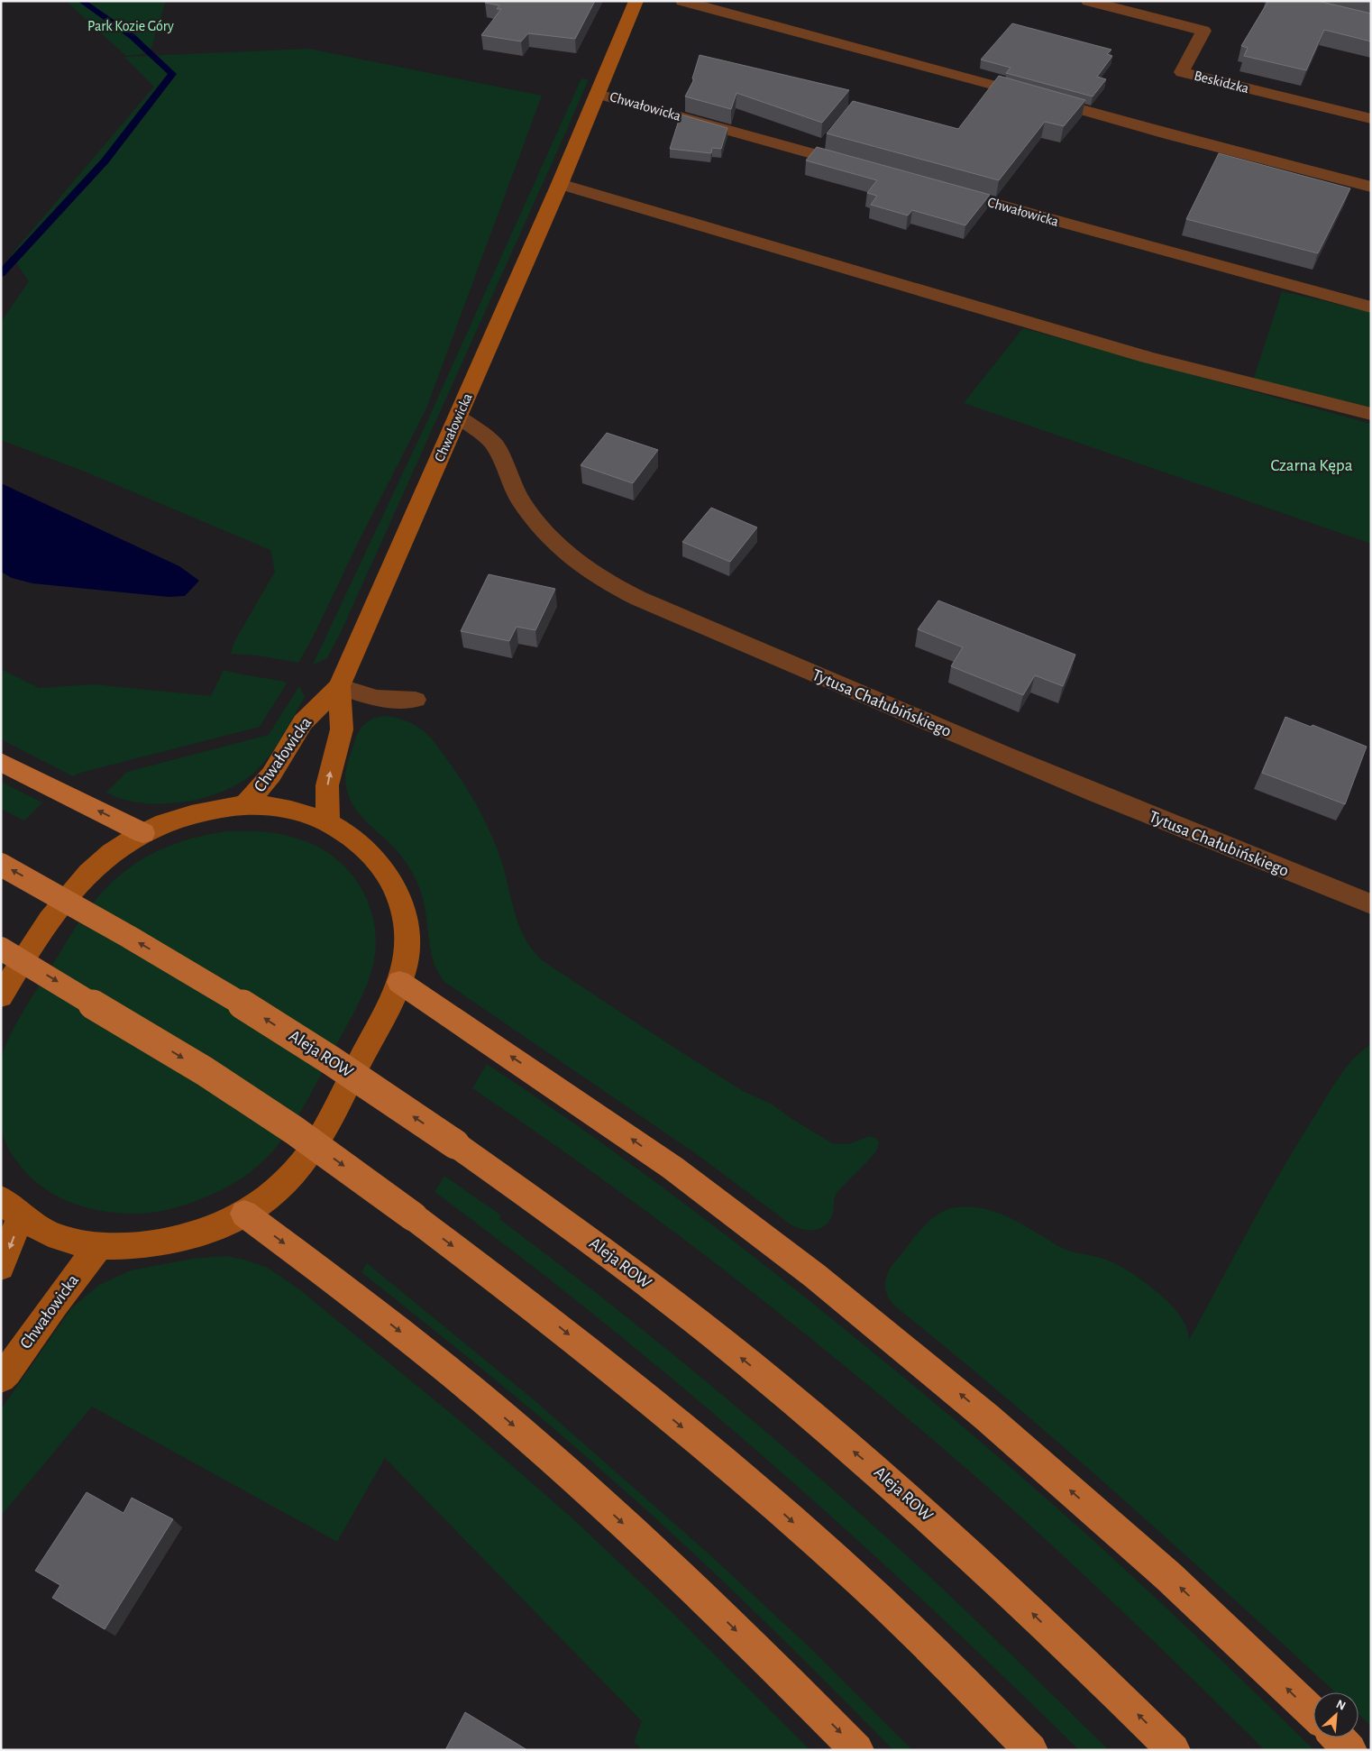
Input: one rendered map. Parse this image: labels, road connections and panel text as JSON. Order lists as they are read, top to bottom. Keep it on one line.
{"streets":{"main road":["Chwałowicka","Aleja ROW"],"street":["Beskidzka","Tytusa Chałubińskiego"]},"crossings":[["Chwałowicka","Tytusa Chałubińskiego"]],"parks":["Park Kozie Góry","Czarna Kępa"],"north":"top right"}
